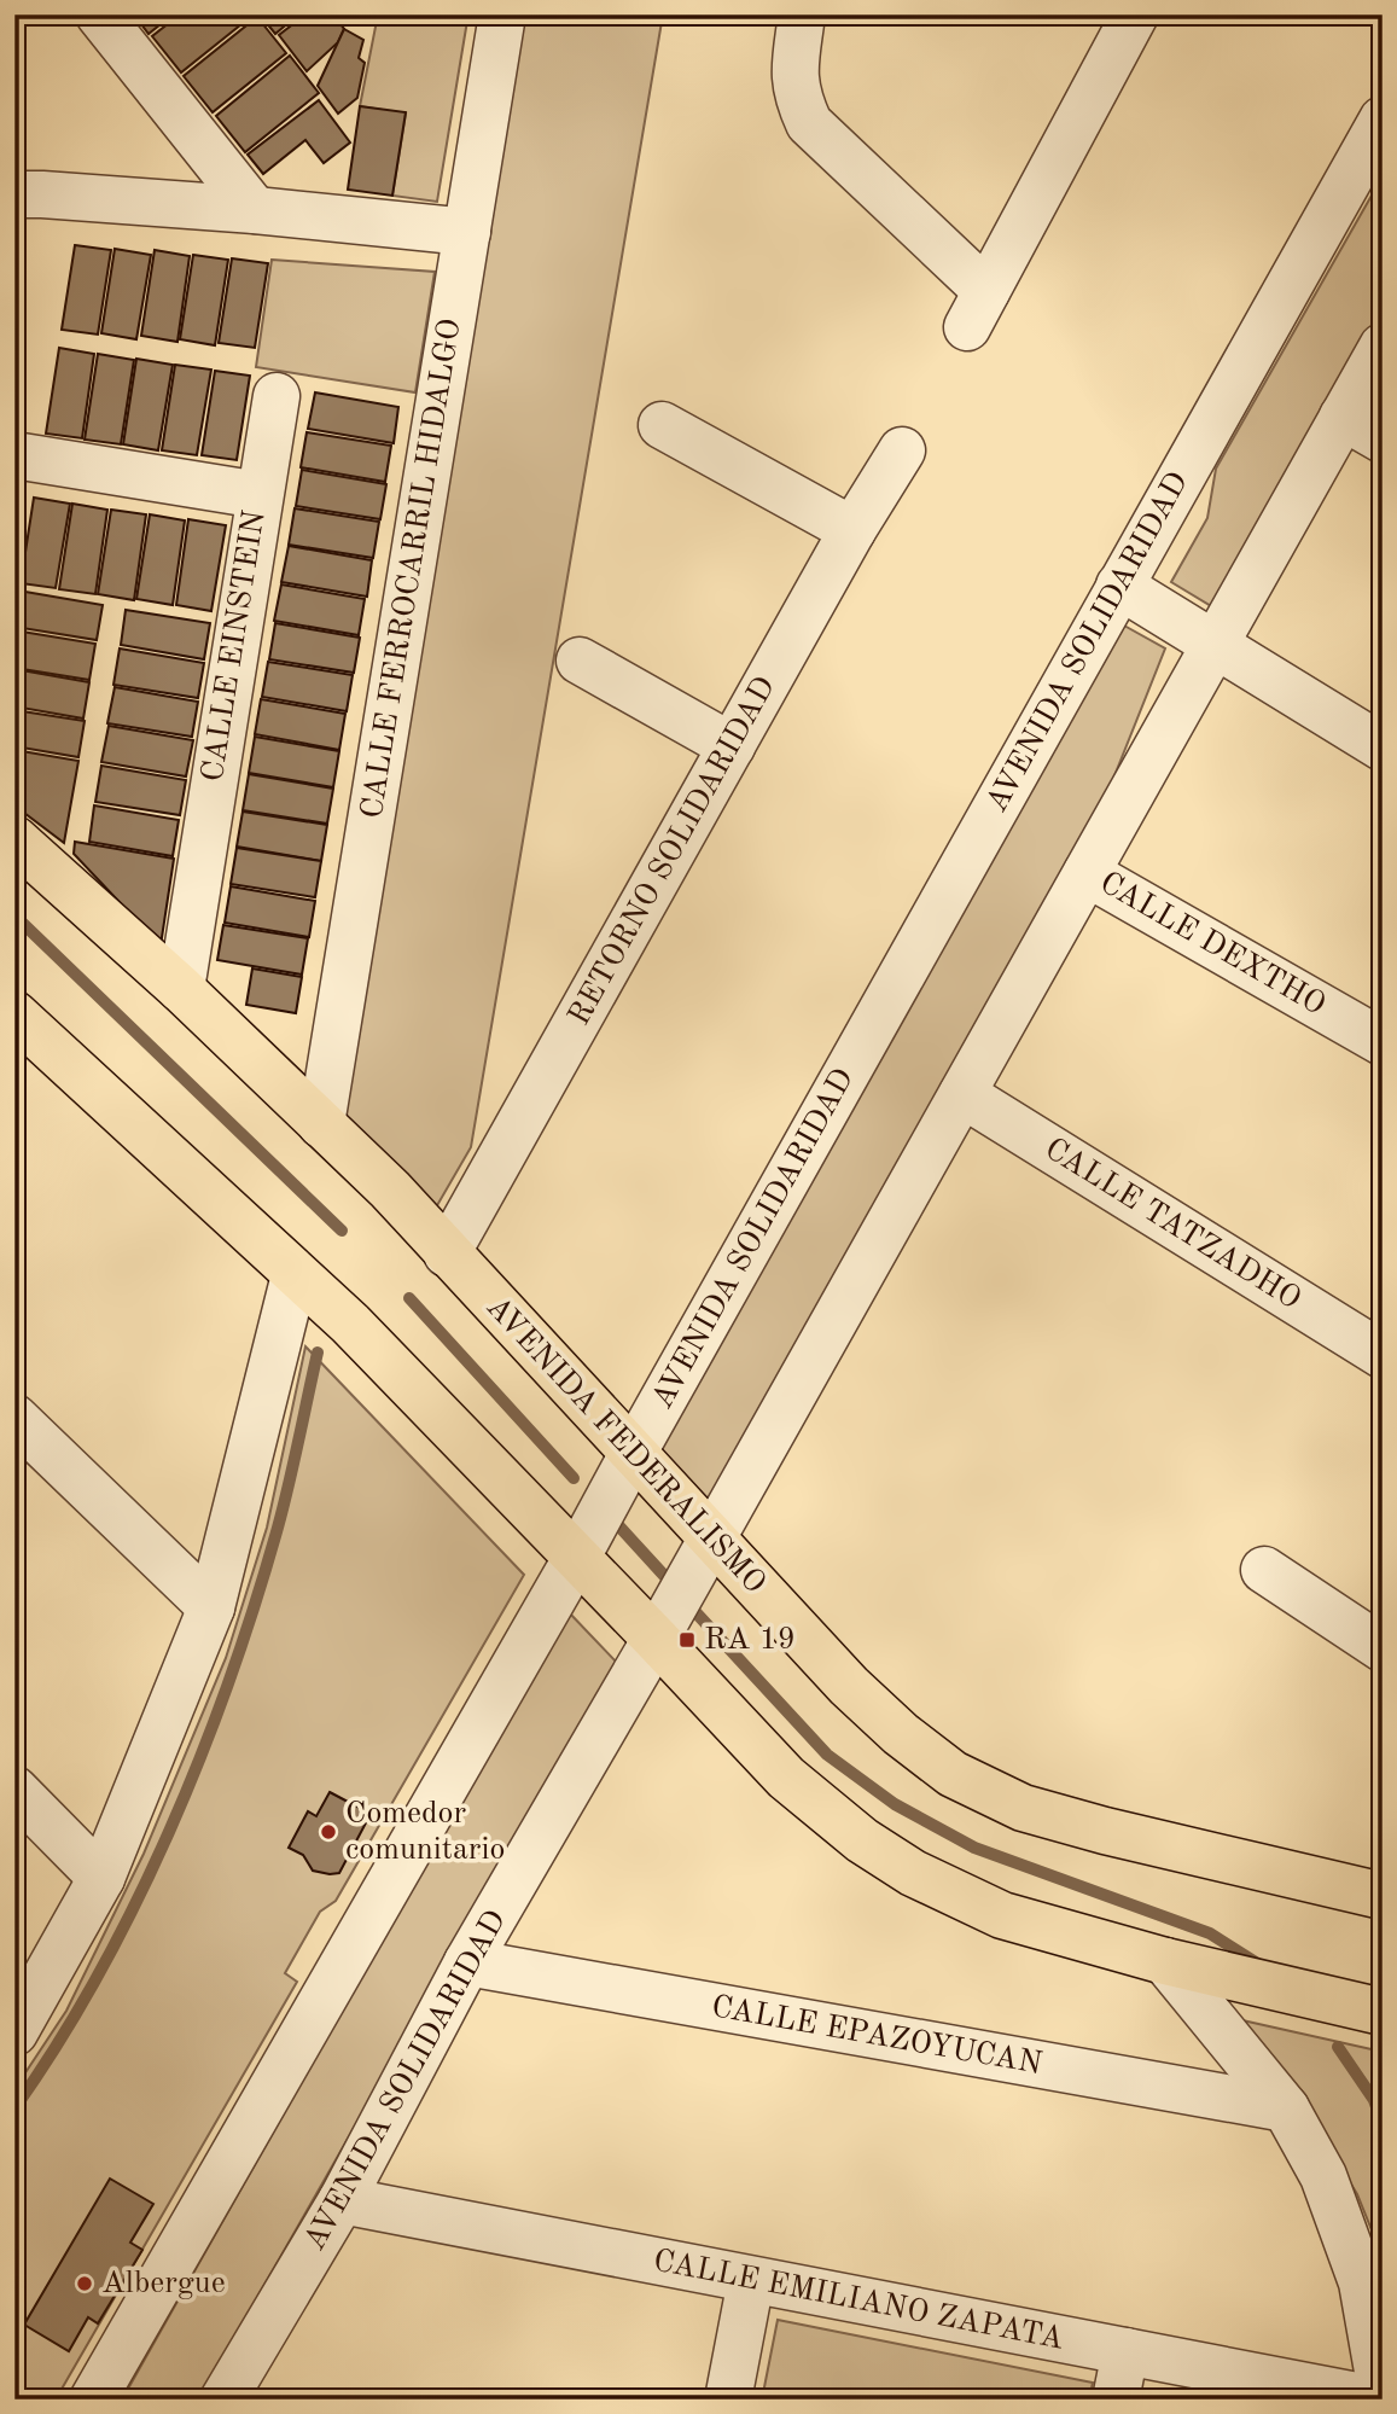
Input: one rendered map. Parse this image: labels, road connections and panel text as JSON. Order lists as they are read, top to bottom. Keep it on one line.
{"streets":{"main road":["AVENIDA FEDERALISMO"],"street":["CALLE FERROCARRIL HIDALGO","AVENIDA SOLIDARIDAD","CALLE EINSTEIN","RETORNO SOLIDARIDAD","CALLE DEXTHO","CALLE TATZADHO","CALLE EPAZOYUCAN","CALLE EMILIANO ZAPATA"]},"crossings":[["CALLE FERROCARRIL HIDALGO","AVENIDA FEDERALISMO"],["AVENIDA SOLIDARIDAD","CALLE DEXTHO"],["AVENIDA SOLIDARIDAD","CALLE TATZADHO"],["AVENIDA SOLIDARIDAD","AVENIDA FEDERALISMO"],["AVENIDA SOLIDARIDAD","CALLE EPAZOYUCAN"],["AVENIDA SOLIDARIDAD","CALLE EMILIANO ZAPATA"],["CALLE EINSTEIN","AVENIDA FEDERALISMO"],["RETORNO SOLIDARIDAD","AVENIDA FEDERALISMO"]],"places":{"transit":["RA 19"],"other":["Comedor comunitario","Albergue"]}}
